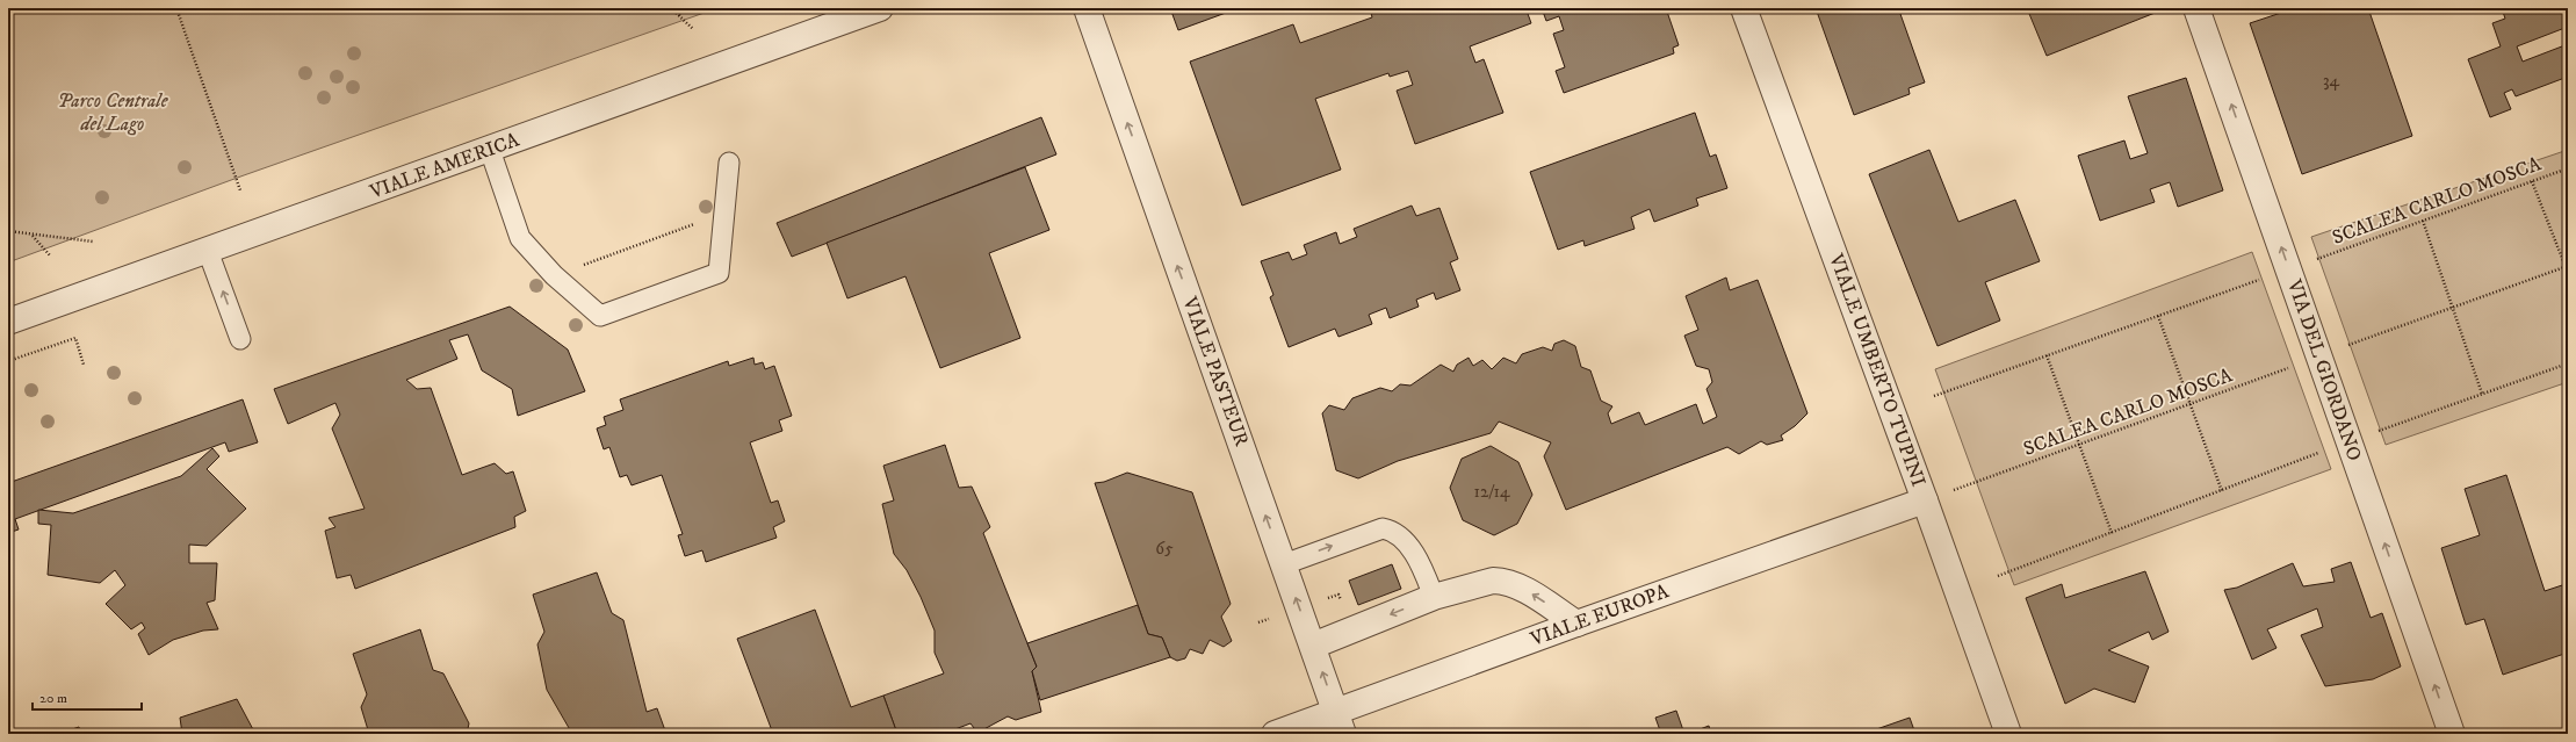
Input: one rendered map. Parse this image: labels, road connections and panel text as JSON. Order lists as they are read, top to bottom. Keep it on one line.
{"streets":{"street":["VIALE AMERICA","VIALE UMBERTO TUPINI","VIA DEL GIORDANO","VIALE PASTEUR","VIALE EUROPA"],"path":["SCALEA CARLO MOSCA"]},"crossings":[["VIALE UMBERTO TUPINI","VIALE EUROPA"],["VIALE PASTEUR","VIALE EUROPA"]],"one_way":["VIA DEL GIORDANO","VIALE PASTEUR"],"parks":["Parco Centrale del Lago"],"house_numbers":["34","12/14","65"],"scale_bar":"20 m"}
